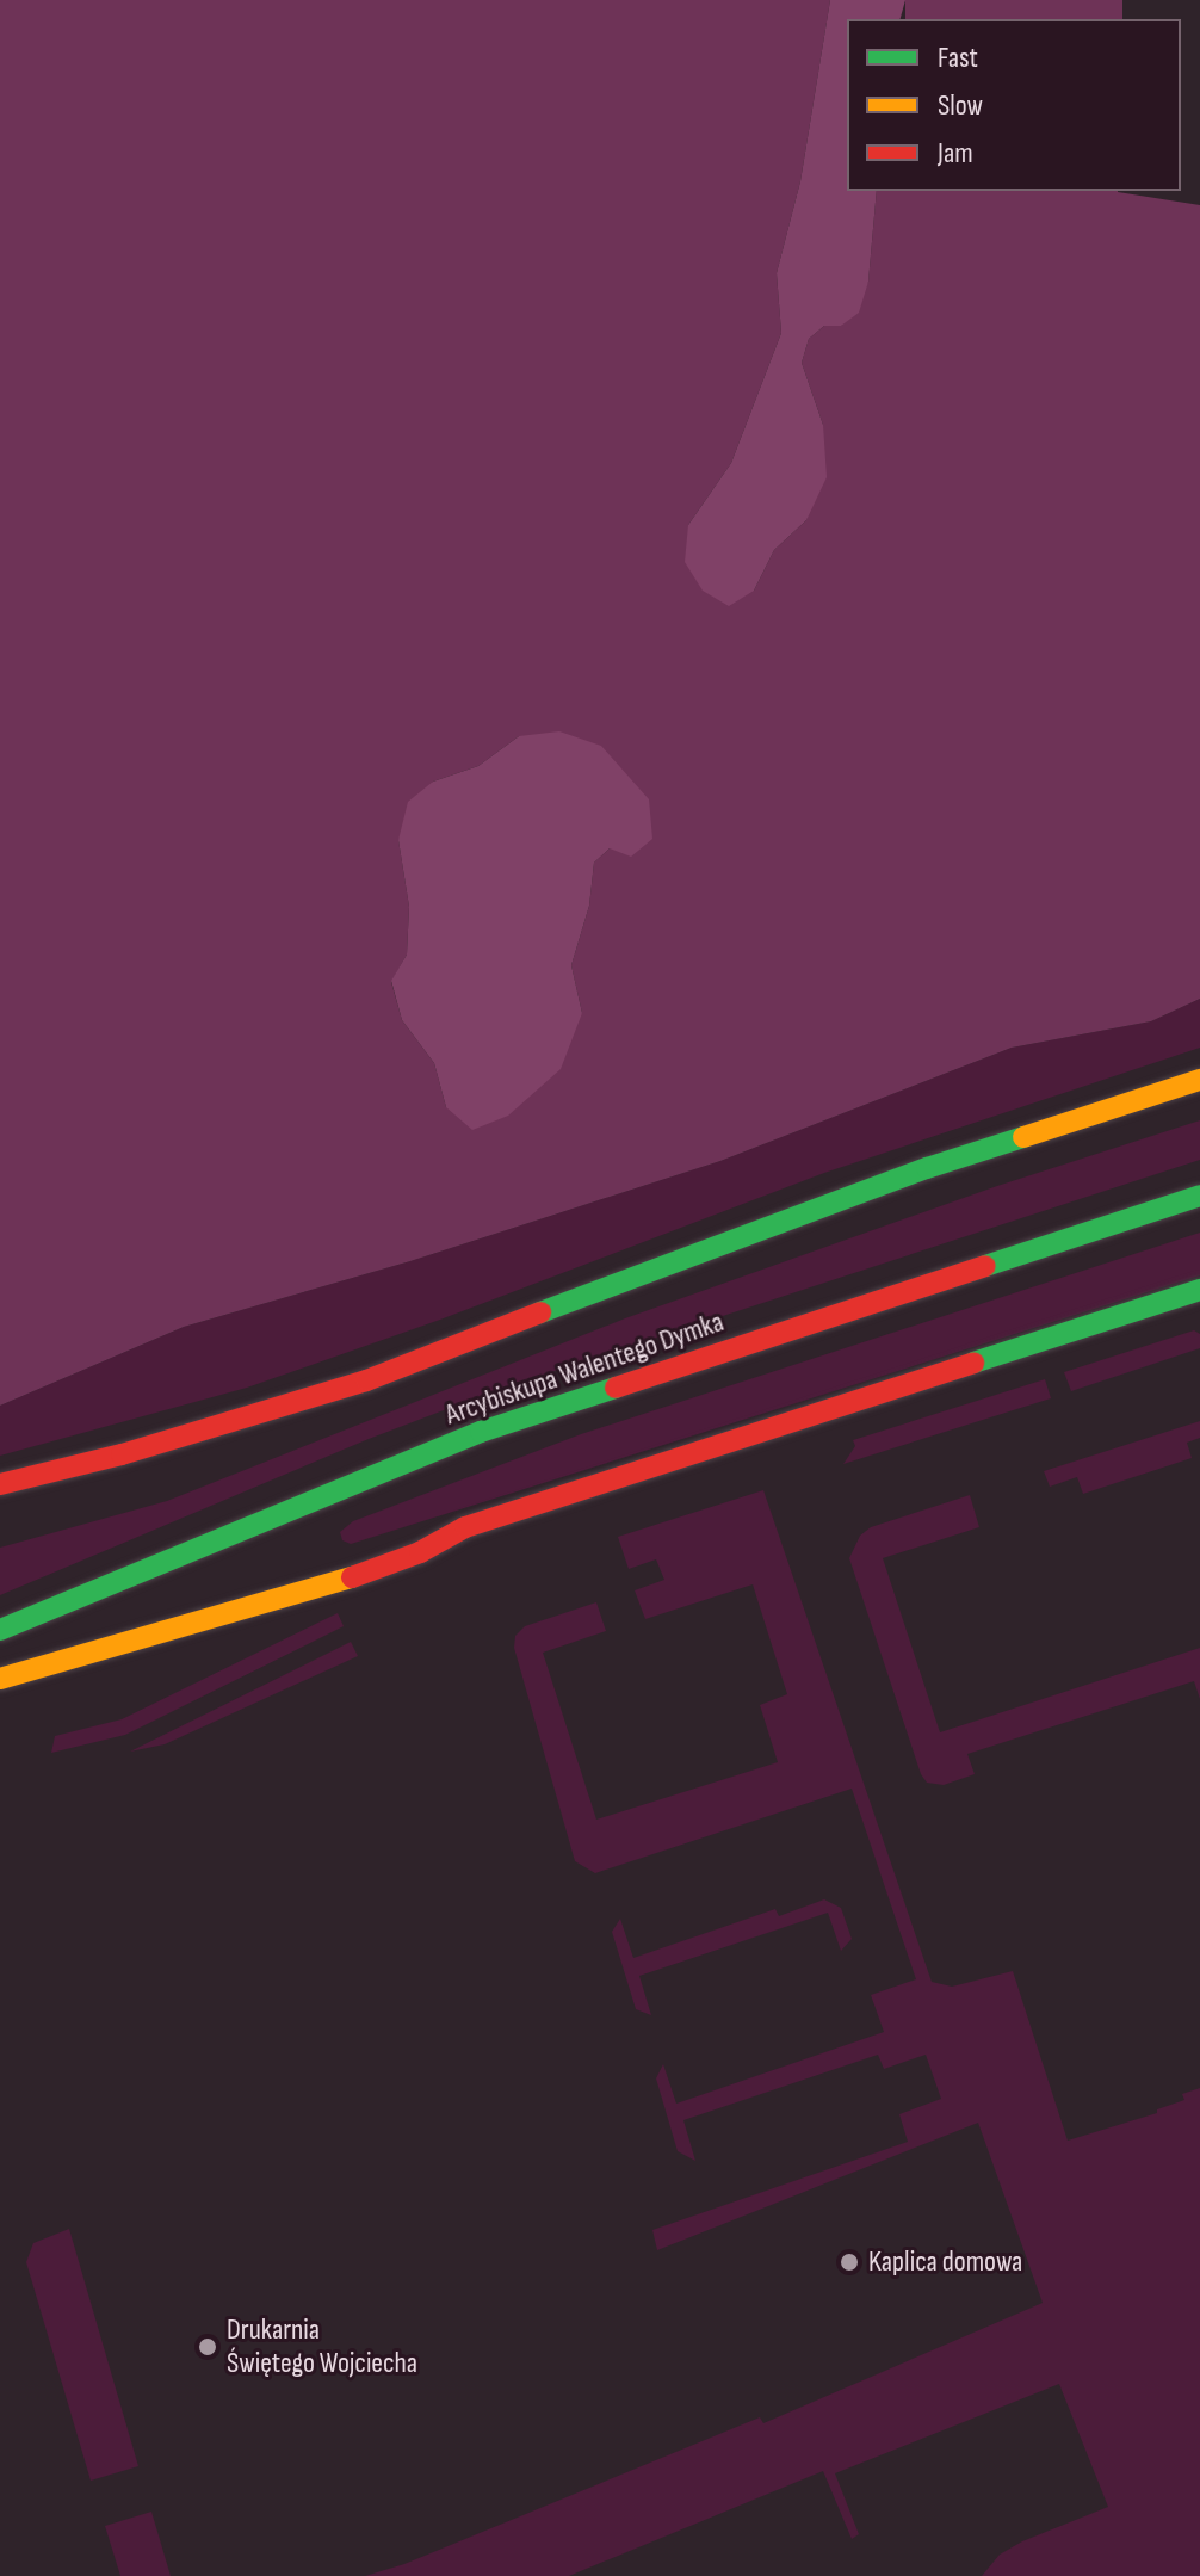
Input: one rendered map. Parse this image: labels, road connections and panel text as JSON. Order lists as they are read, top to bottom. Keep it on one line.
{"streets":{"street":["Arcybiskupa Walentego Dymka"]},"places":["Kaplica domowa","Drukarnia Świętego Wojciecha"],"legend":["Fast","Slow","Jam"]}
